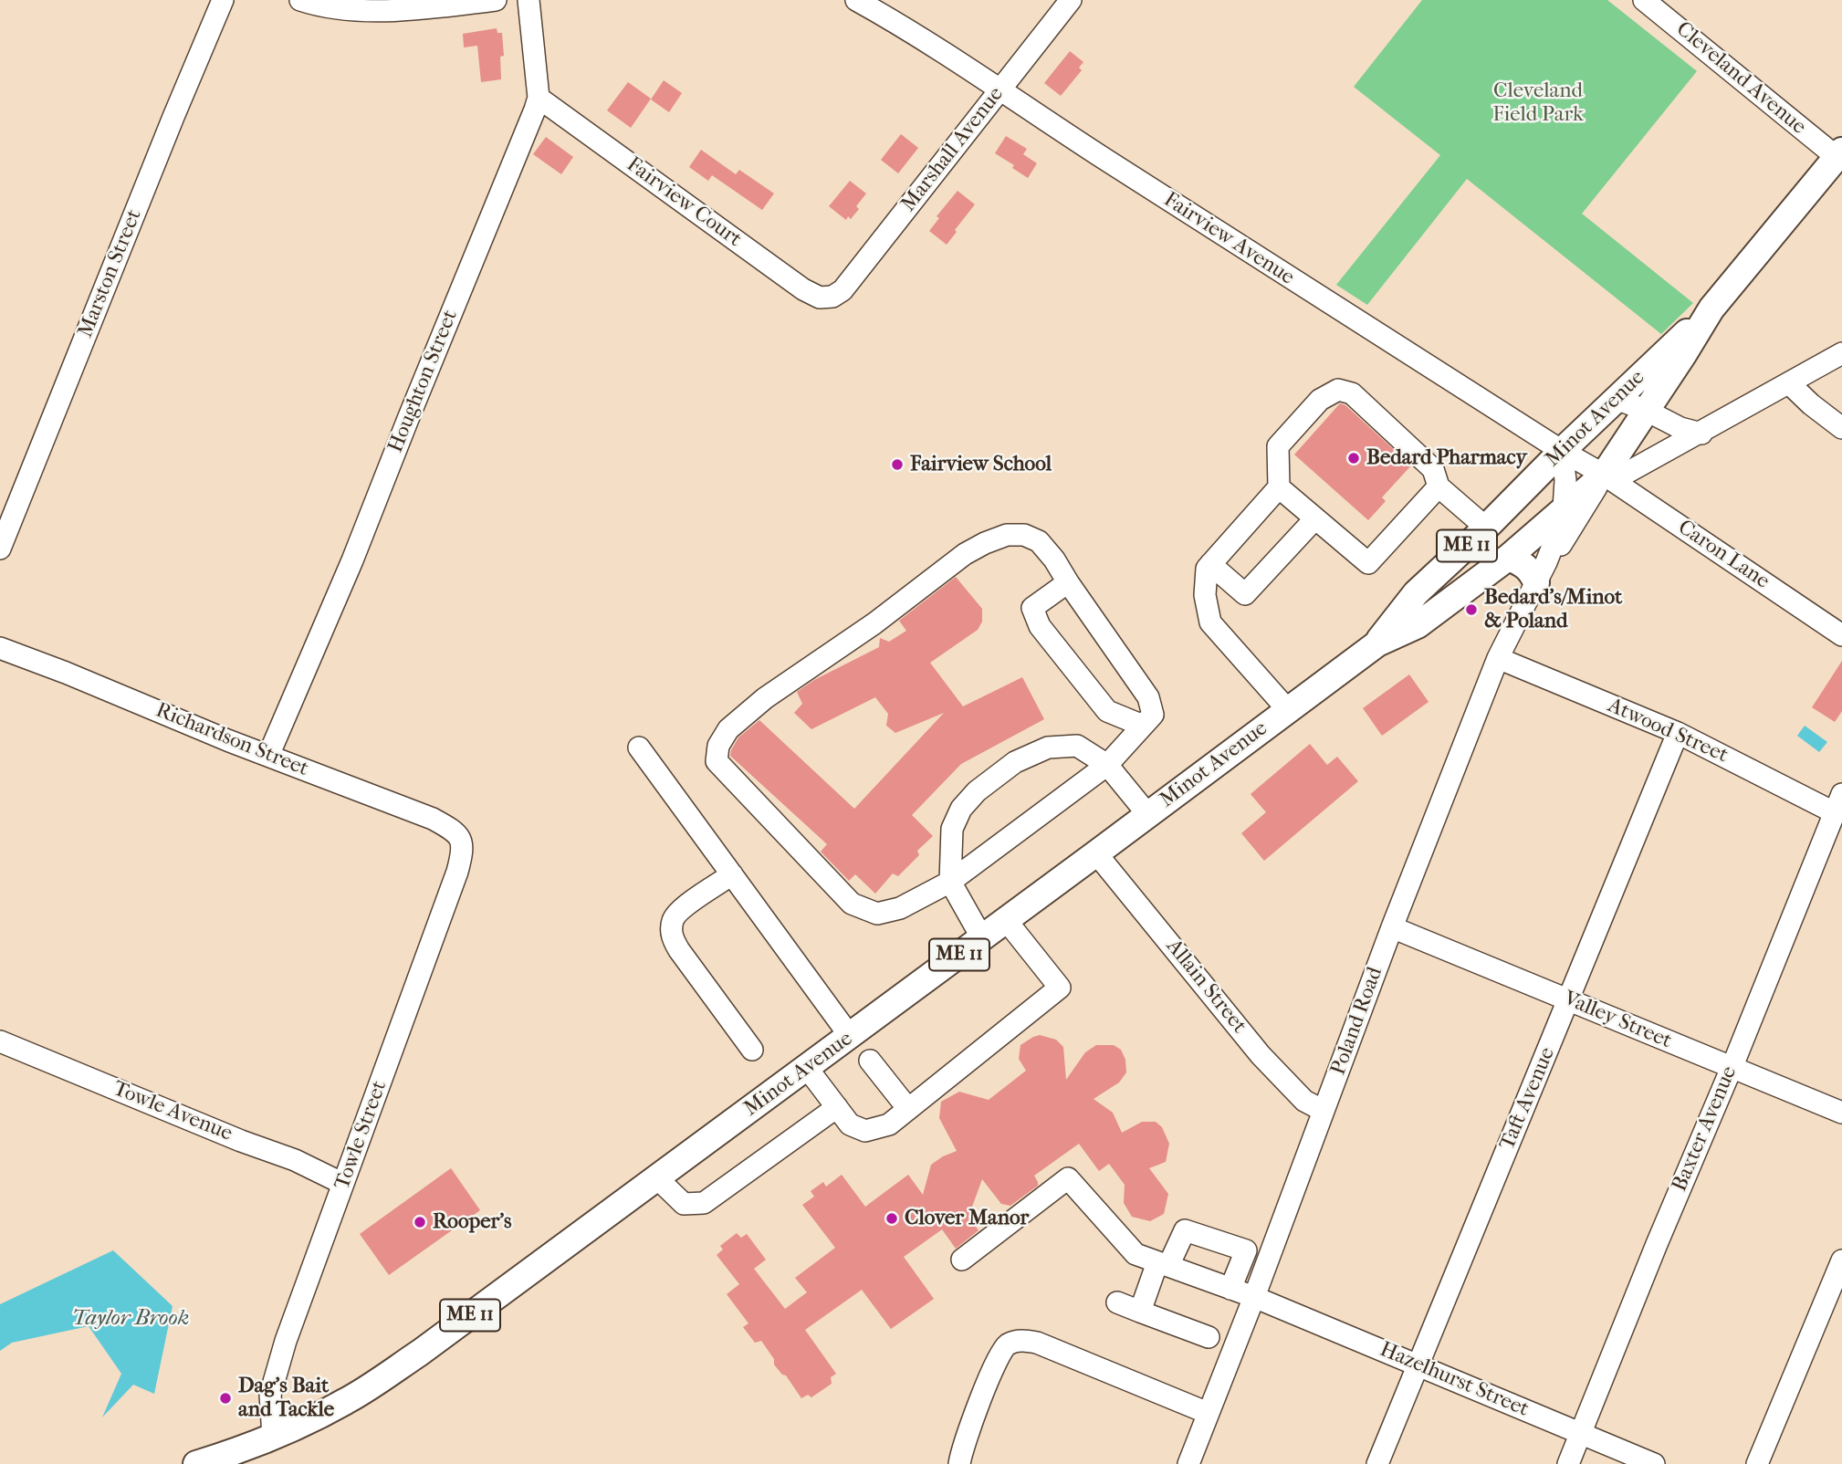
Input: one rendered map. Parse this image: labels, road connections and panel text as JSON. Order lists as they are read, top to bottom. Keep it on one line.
{"streets":{"main road":["Minot Avenue","ME 11"],"street":["Cleveland Avenue","Marshall Avenue","Fairview Court","Fairview Avenue","Marston Street","Houghton Street","Caron Lane","Atwood Street","Richardson Street","Allain Street","Valley Street","Poland Road","Taft Avenue","Towle Avenue","Baxter Avenue","Towle Street","Hazelhurst Street"]},"crossings":[["Cleveland Avenue","ME 11"],["Marshall Avenue","Fairview Court"],["Marshall Avenue","Fairview Avenue"],["Fairview Court","Houghton Street"],["Fairview Avenue","Minot Avenue"],["Fairview Avenue","ME 11"],["Fairview Avenue","Caron Lane"],["Fairview Avenue","Poland Road"],["Houghton Street","Richardson Street"],["Minot Avenue","ME 11"],["Minot Avenue","Caron Lane"],["Minot Avenue","Allain Street"],["Minot Avenue","Poland Road"],["Minot Avenue","Towle Street"],["ME 11","Caron Lane"],["ME 11","Poland Road"],["Caron Lane","Poland Road"],["Atwood Street","Poland Road"],["Atwood Street","Taft Avenue"],["Atwood Street","Baxter Avenue"],["Richardson Street","Towle Street"],["Allain Street","Poland Road"],["Valley Street","Poland Road"],["Valley Street","Taft Avenue"],["Valley Street","Baxter Avenue"],["Poland Road","Hazelhurst Street"],["Taft Avenue","Hazelhurst Street"],["Towle Avenue","Towle Street"],["Baxter Avenue","Hazelhurst Street"]],"water":["Taylor Brook"],"parks":["Cleveland Field Park"],"places":["Bedard Pharmacy","Fairview School","Bedard's/Minot & Poland","Clover Manor","Rooper's","Dag's Bait and Tackle"]}
